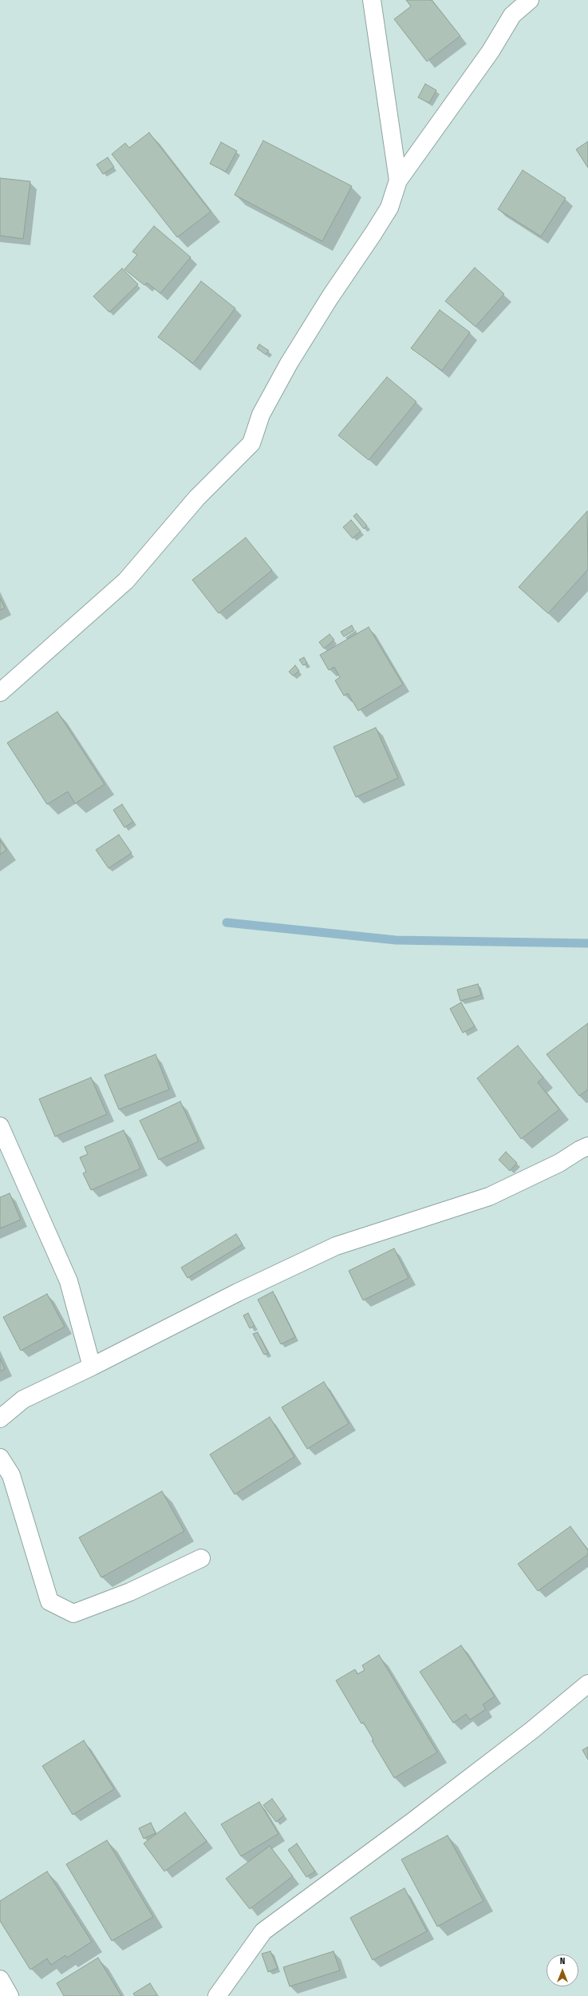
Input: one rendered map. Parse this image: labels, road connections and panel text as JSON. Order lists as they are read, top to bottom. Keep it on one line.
{"north":"top"}
